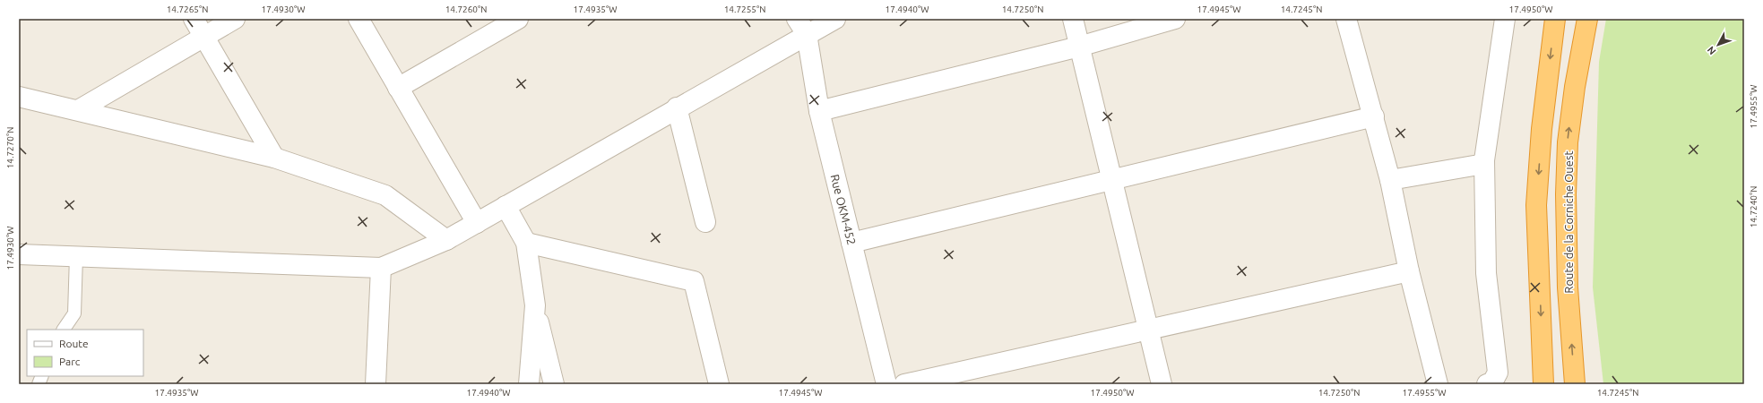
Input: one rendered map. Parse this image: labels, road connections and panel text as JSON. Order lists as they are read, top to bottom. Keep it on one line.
{"streets":{"highway":["Route de la Corniche Ouest"],"street":["Rue OKM-452"]},"legend":["Route","Parc"],"north":"bottom left","coordinates":["14.7265°N","17.4930°W","14.7260°N","17.4935°W","14.7255°N","17.4940°W","14.7250°N","17.4945°W","14.7245°N","17.4950°W","17.4955°W","14.7270°N","14.7240°N"]}
